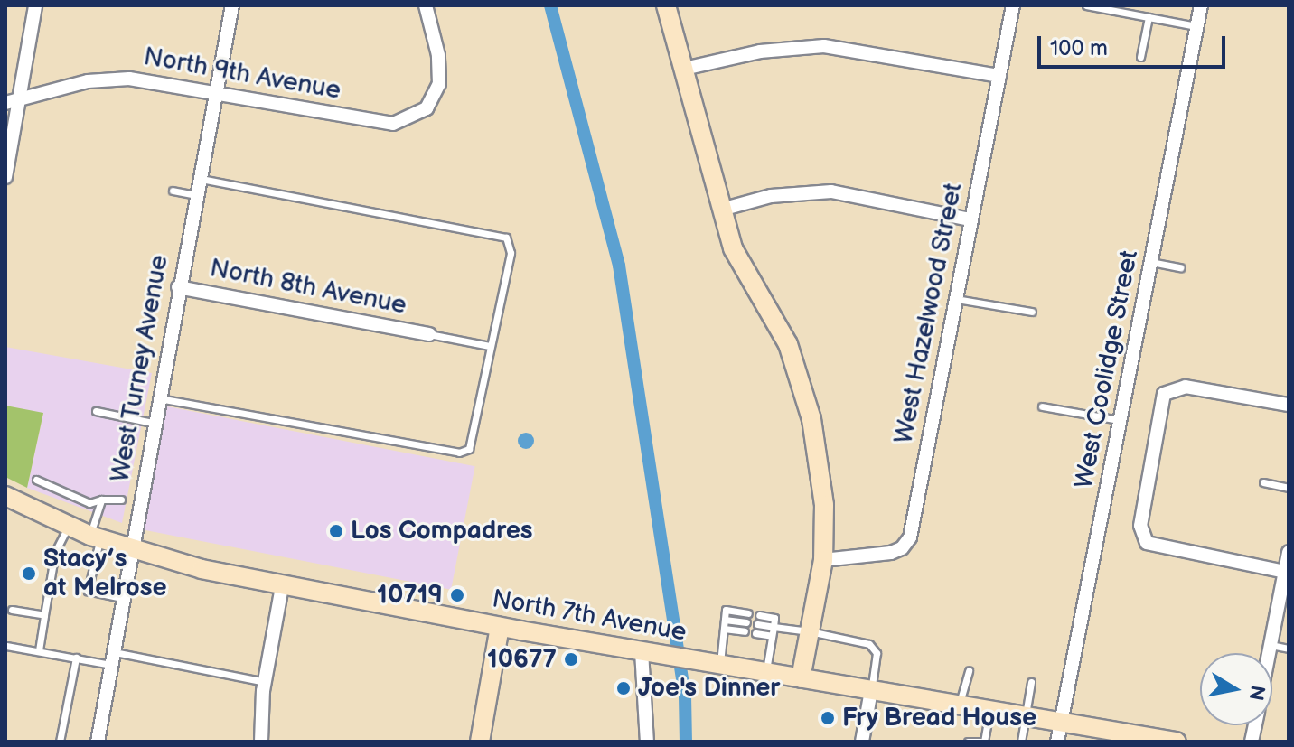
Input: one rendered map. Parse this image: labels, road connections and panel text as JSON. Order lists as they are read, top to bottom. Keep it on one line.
{"streets":{"main road":["North 7th Avenue"],"street":["North 9th Avenue","North 8th Avenue","West Hazelwood Street","West Turney Avenue","West Coolidge Street"]},"crossings":[["North 9th Avenue","West Turney Avenue"],["North 8th Avenue","West Turney Avenue"],["West Turney Avenue","North 7th Avenue"],["West Coolidge Street","North 7th Avenue"]],"places":["Los Compadres","Stacy’s at Melrose","10719","10677","Joe's Dinner","Fry Bread House"],"scale_bar":"100 m","north":"right"}
